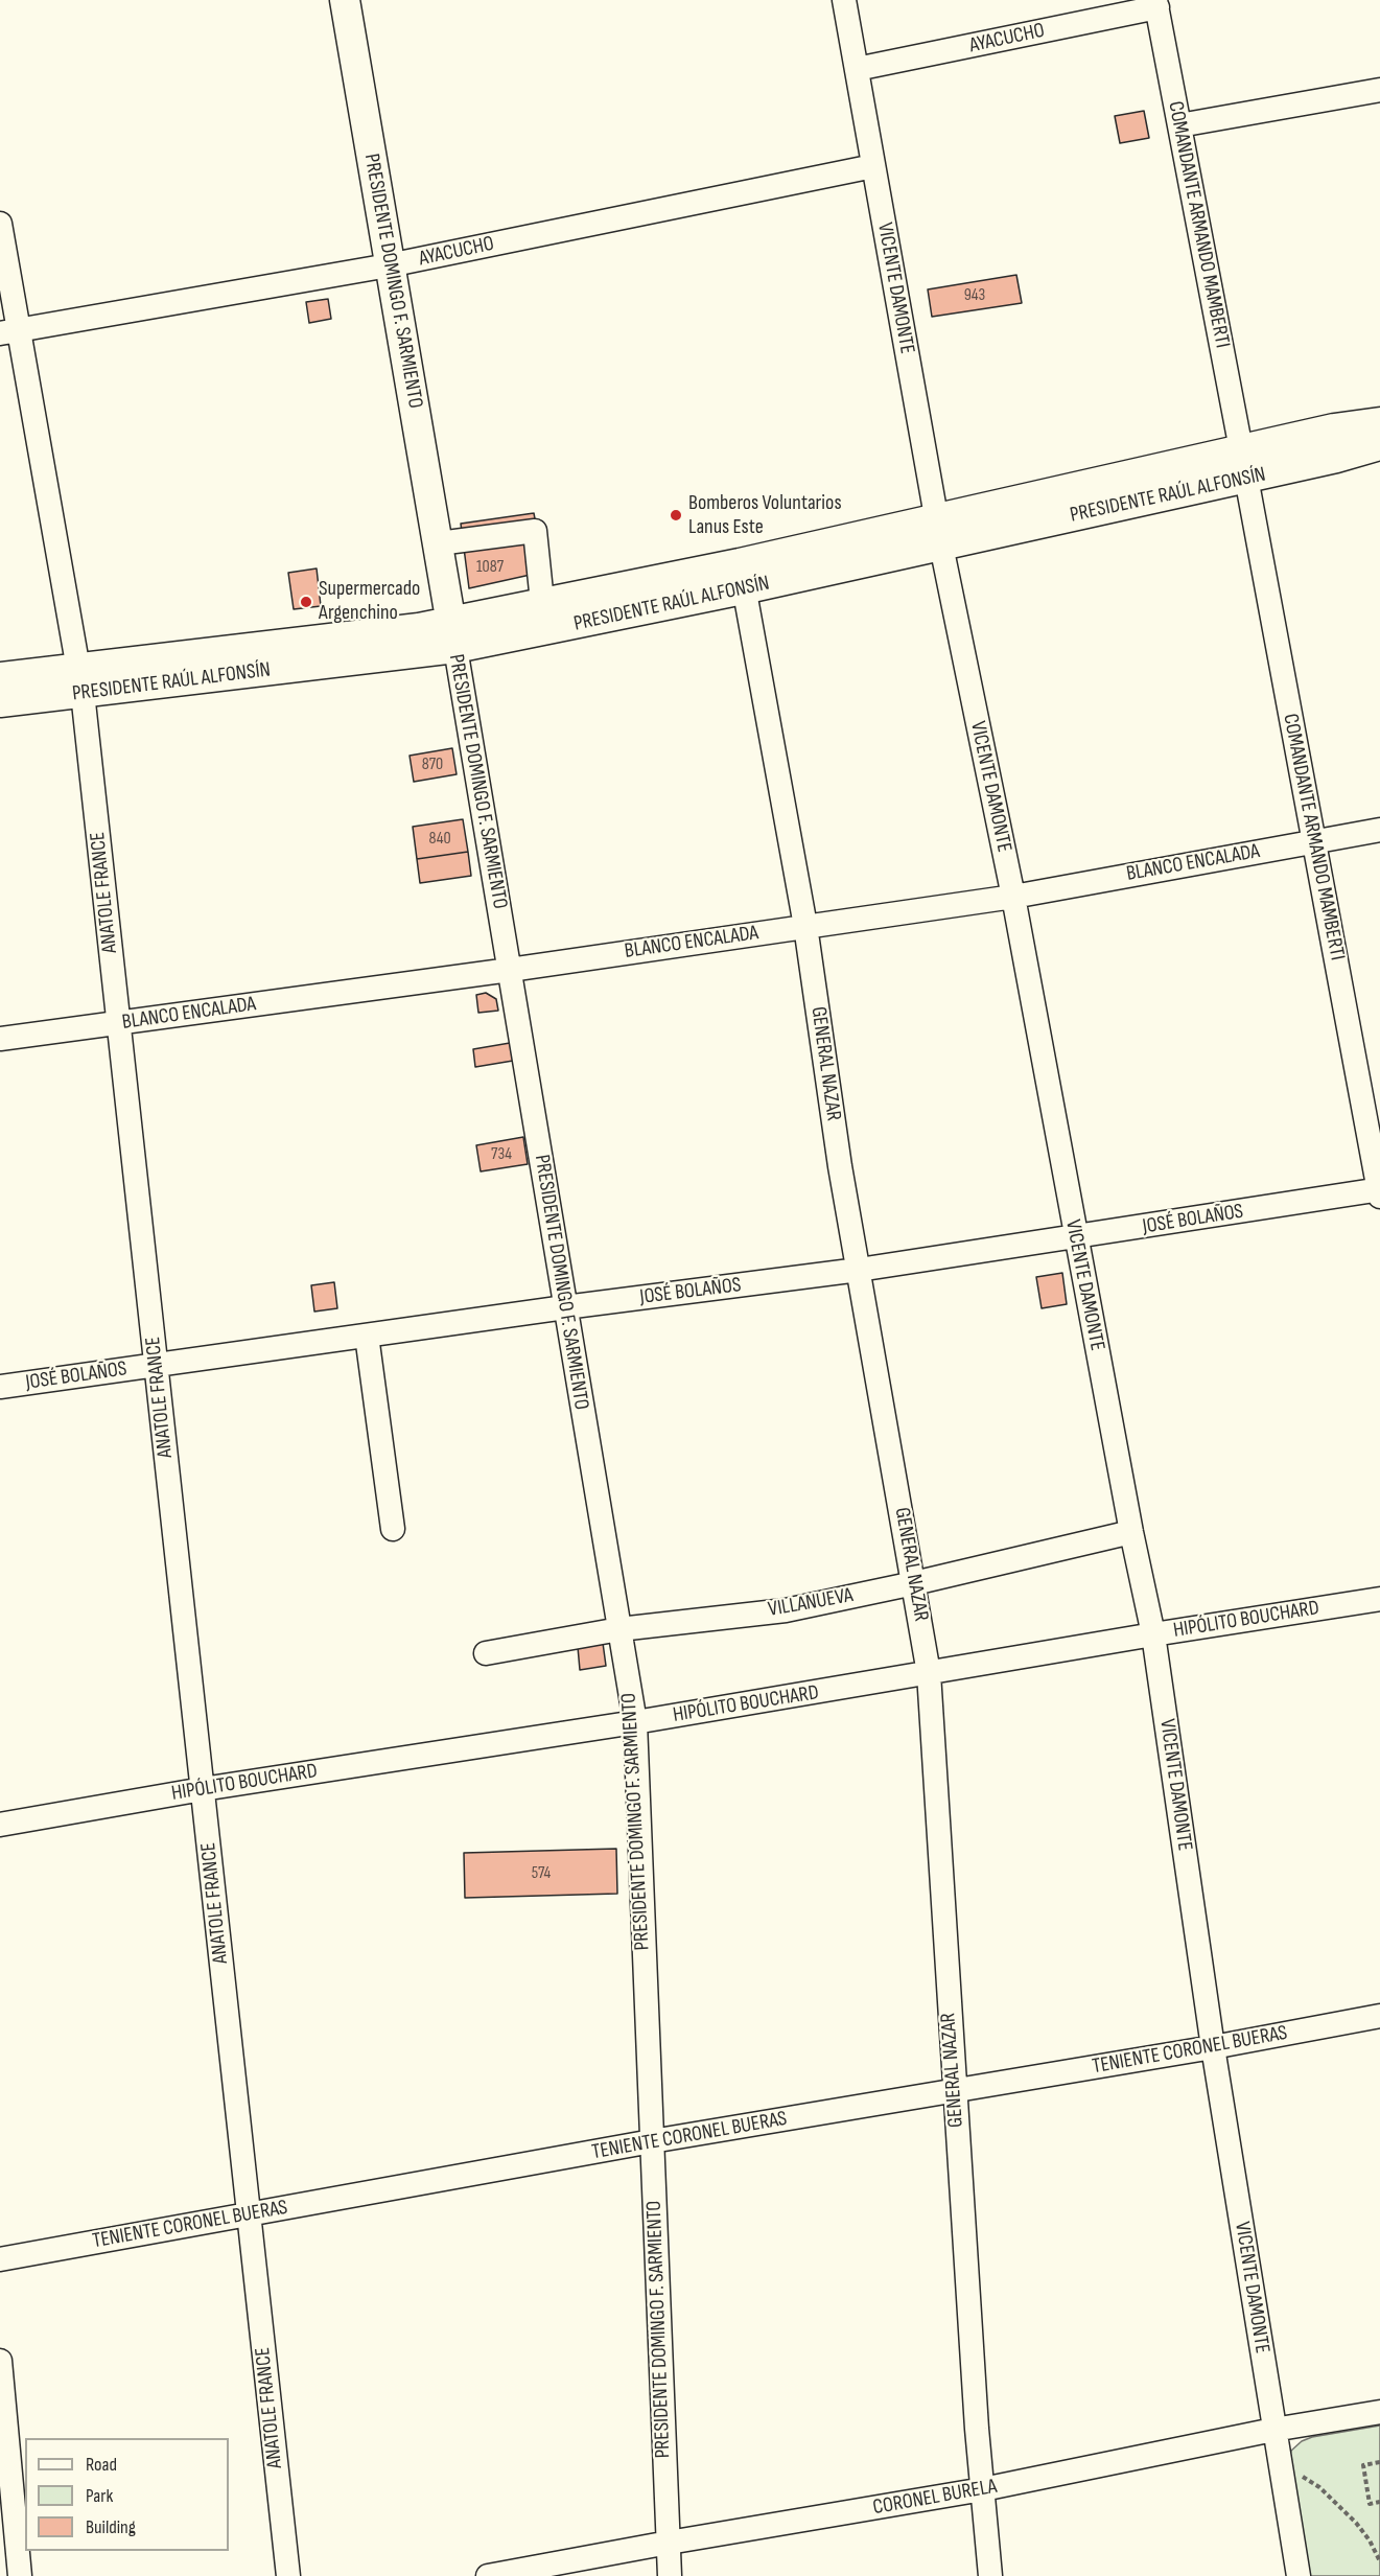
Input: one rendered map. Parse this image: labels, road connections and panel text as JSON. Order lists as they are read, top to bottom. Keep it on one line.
{"streets":{"main road":["PRESIDENTE DOMINGO F. SARMIENTO","PRESIDENTE RAÚL ALFONSÍN"],"street":["AYACUCHO","COMANDANTE ARMANDO MAMBERTI","VICENTE DAMONTE","BLANCO ENCALADA","ANATOLE FRANCE","GENERAL NAZAR","JOSÉ BOLAÑOS","VILLANUEVA","HIPÓLITO BOUCHARD","TENIENTE CORONEL BUERAS","CORONEL BURELA"]},"crossings":[["AYACUCHO","COMANDANTE ARMANDO MAMBERTI"],["AYACUCHO","PRESIDENTE DOMINGO F. SARMIENTO"],["AYACUCHO","VICENTE DAMONTE"],["AYACUCHO","ANATOLE FRANCE"],["COMANDANTE ARMANDO MAMBERTI","PRESIDENTE RAÚL ALFONSÍN"],["COMANDANTE ARMANDO MAMBERTI","BLANCO ENCALADA"],["COMANDANTE ARMANDO MAMBERTI","JOSÉ BOLAÑOS"],["PRESIDENTE DOMINGO F. SARMIENTO","PRESIDENTE RAÚL ALFONSÍN"],["PRESIDENTE DOMINGO F. SARMIENTO","BLANCO ENCALADA"],["PRESIDENTE DOMINGO F. SARMIENTO","JOSÉ BOLAÑOS"],["PRESIDENTE DOMINGO F. SARMIENTO","VILLANUEVA"],["PRESIDENTE DOMINGO F. SARMIENTO","HIPÓLITO BOUCHARD"],["PRESIDENTE DOMINGO F. SARMIENTO","TENIENTE CORONEL BUERAS"],["PRESIDENTE DOMINGO F. SARMIENTO","CORONEL BURELA"],["VICENTE DAMONTE","PRESIDENTE RAÚL ALFONSÍN"],["VICENTE DAMONTE","BLANCO ENCALADA"],["VICENTE DAMONTE","JOSÉ BOLAÑOS"],["VICENTE DAMONTE","VILLANUEVA"],["VICENTE DAMONTE","HIPÓLITO BOUCHARD"],["VICENTE DAMONTE","TENIENTE CORONEL BUERAS"],["VICENTE DAMONTE","CORONEL BURELA"],["PRESIDENTE RAÚL ALFONSÍN","ANATOLE FRANCE"],["PRESIDENTE RAÚL ALFONSÍN","GENERAL NAZAR"],["BLANCO ENCALADA","ANATOLE FRANCE"],["BLANCO ENCALADA","GENERAL NAZAR"],["ANATOLE FRANCE","JOSÉ BOLAÑOS"],["ANATOLE FRANCE","HIPÓLITO BOUCHARD"],["ANATOLE FRANCE","TENIENTE CORONEL BUERAS"],["GENERAL NAZAR","JOSÉ BOLAÑOS"],["GENERAL NAZAR","VILLANUEVA"],["GENERAL NAZAR","HIPÓLITO BOUCHARD"],["GENERAL NAZAR","TENIENTE CORONEL BUERAS"],["GENERAL NAZAR","CORONEL BURELA"]],"places":["Bomberos Voluntarios Lanus Este","Supermercado Argenchino"],"house_numbers":["943","1087","870","840","734","574"],"legend":["Road","Park","Building"]}
